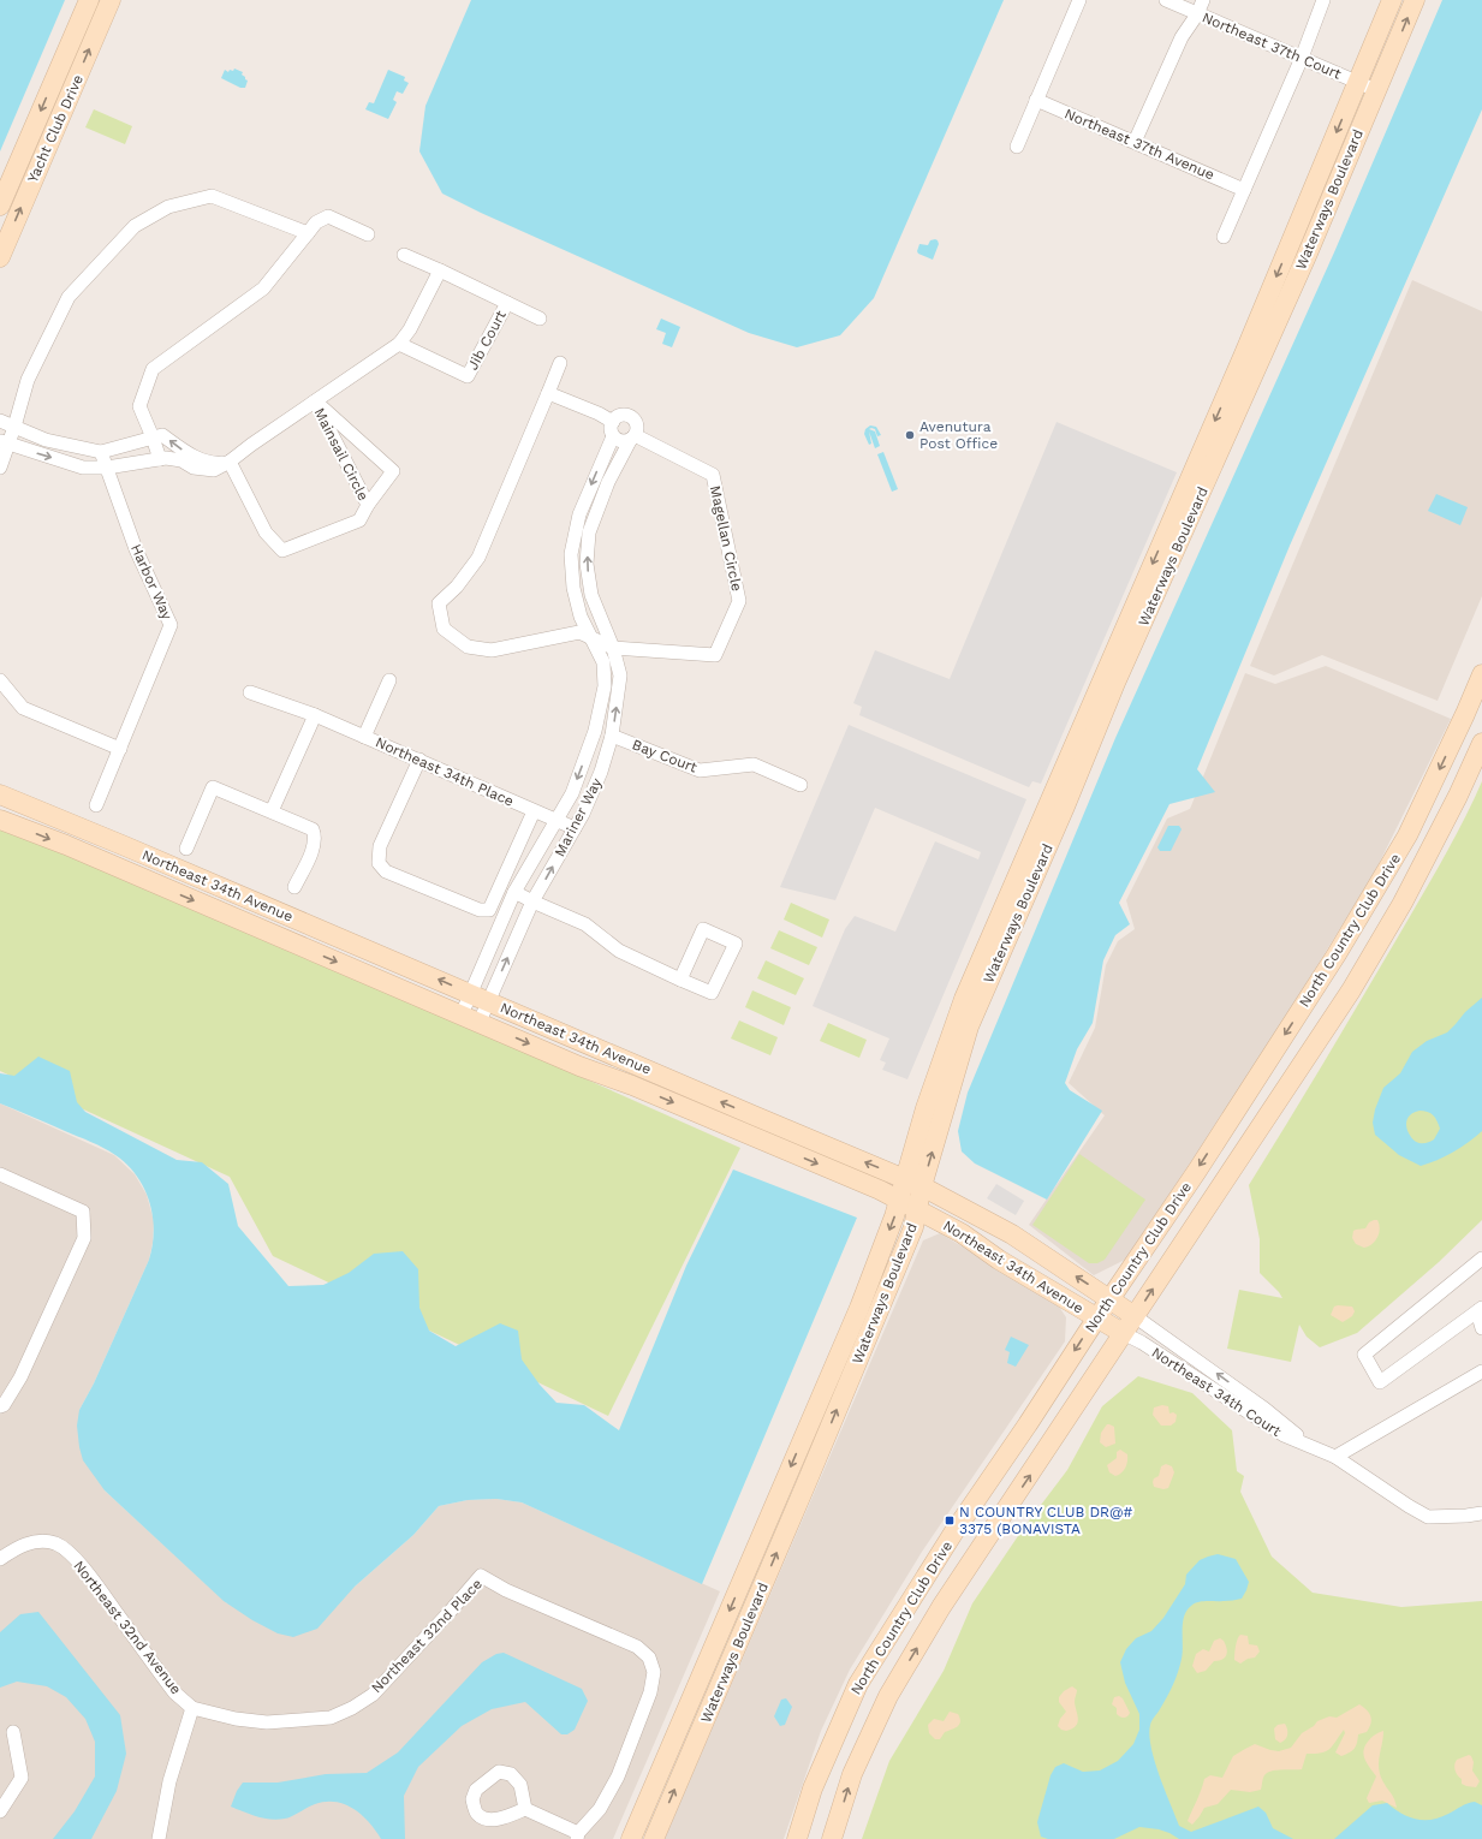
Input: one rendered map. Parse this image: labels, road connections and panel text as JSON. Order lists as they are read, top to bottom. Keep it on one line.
{"streets":{"street":["Northeast 37th Court","Yacht Club Drive","Northeast 37th Avenue","Waterways Boulevard","Jib Court","Mainsail Circle","Magellan Circle","Harbor Way","Bay Court","Northeast 34th Place","Mariner Way","Northeast 34th Avenue","North Country Club Drive","Northeast 34th Court","Northeast 32nd Avenue","Northeast 32nd Place"]},"crossings":[["Northeast 37th Court","Waterways Boulevard"],["Waterways Boulevard","Northeast 34th Avenue"],["Magellan Circle","Mariner Way"],["Bay Court","Mariner Way"],["Northeast 34th Place","Mariner Way"],["Mariner Way","Northeast 34th Avenue"],["Northeast 34th Avenue","North Country Club Drive"],["Northeast 34th Avenue","Northeast 34th Court"],["North Country Club Drive","Northeast 34th Court"],["Northeast 32nd Avenue","Northeast 32nd Place"]],"places":{"other":["Avenutura Post Office"],"transit":["N COUNTRY CLUB DR@# 3375 (BONAVISTA"]}}
